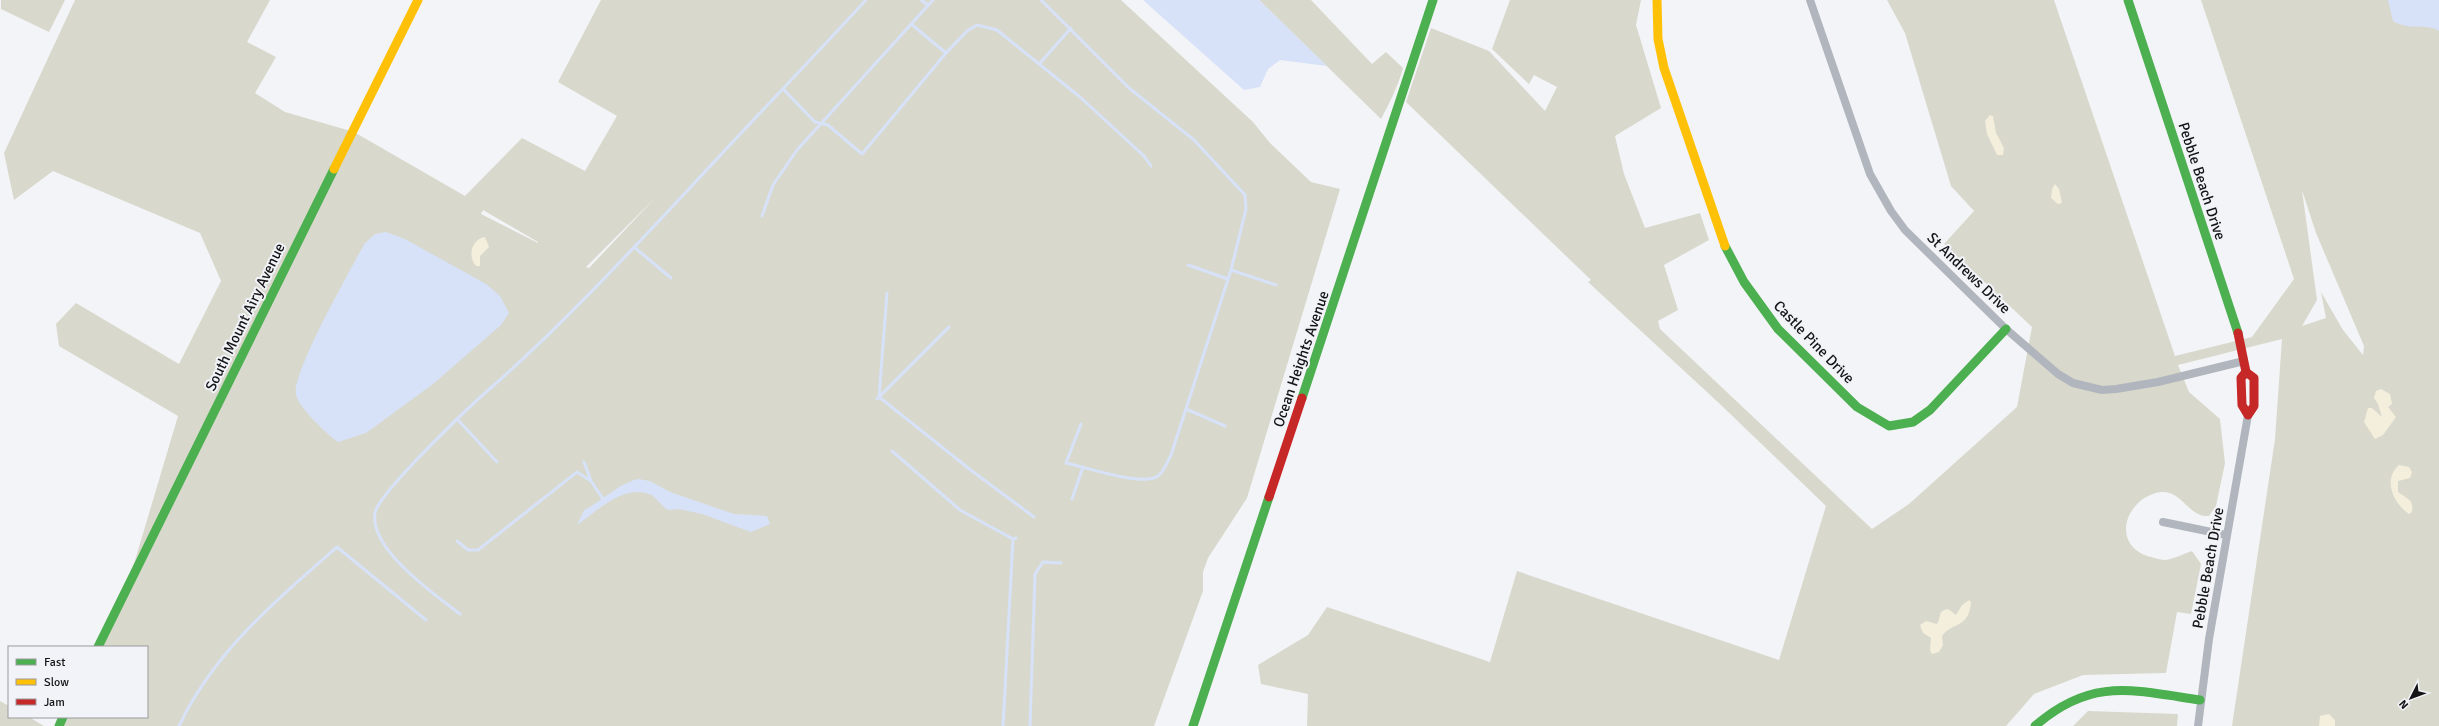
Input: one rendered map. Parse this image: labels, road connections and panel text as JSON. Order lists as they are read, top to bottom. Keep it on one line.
{"streets":{"street":["Pebble Beach Drive","St Andrews Drive","South Mount Airy Avenue","Castle Pine Drive","Ocean Heights Avenue"]},"crossings":[["Pebble Beach Drive","St Andrews Drive"],["St Andrews Drive","Castle Pine Drive"]],"legend":["Fast","Slow","Jam"],"north":"bottom left"}
